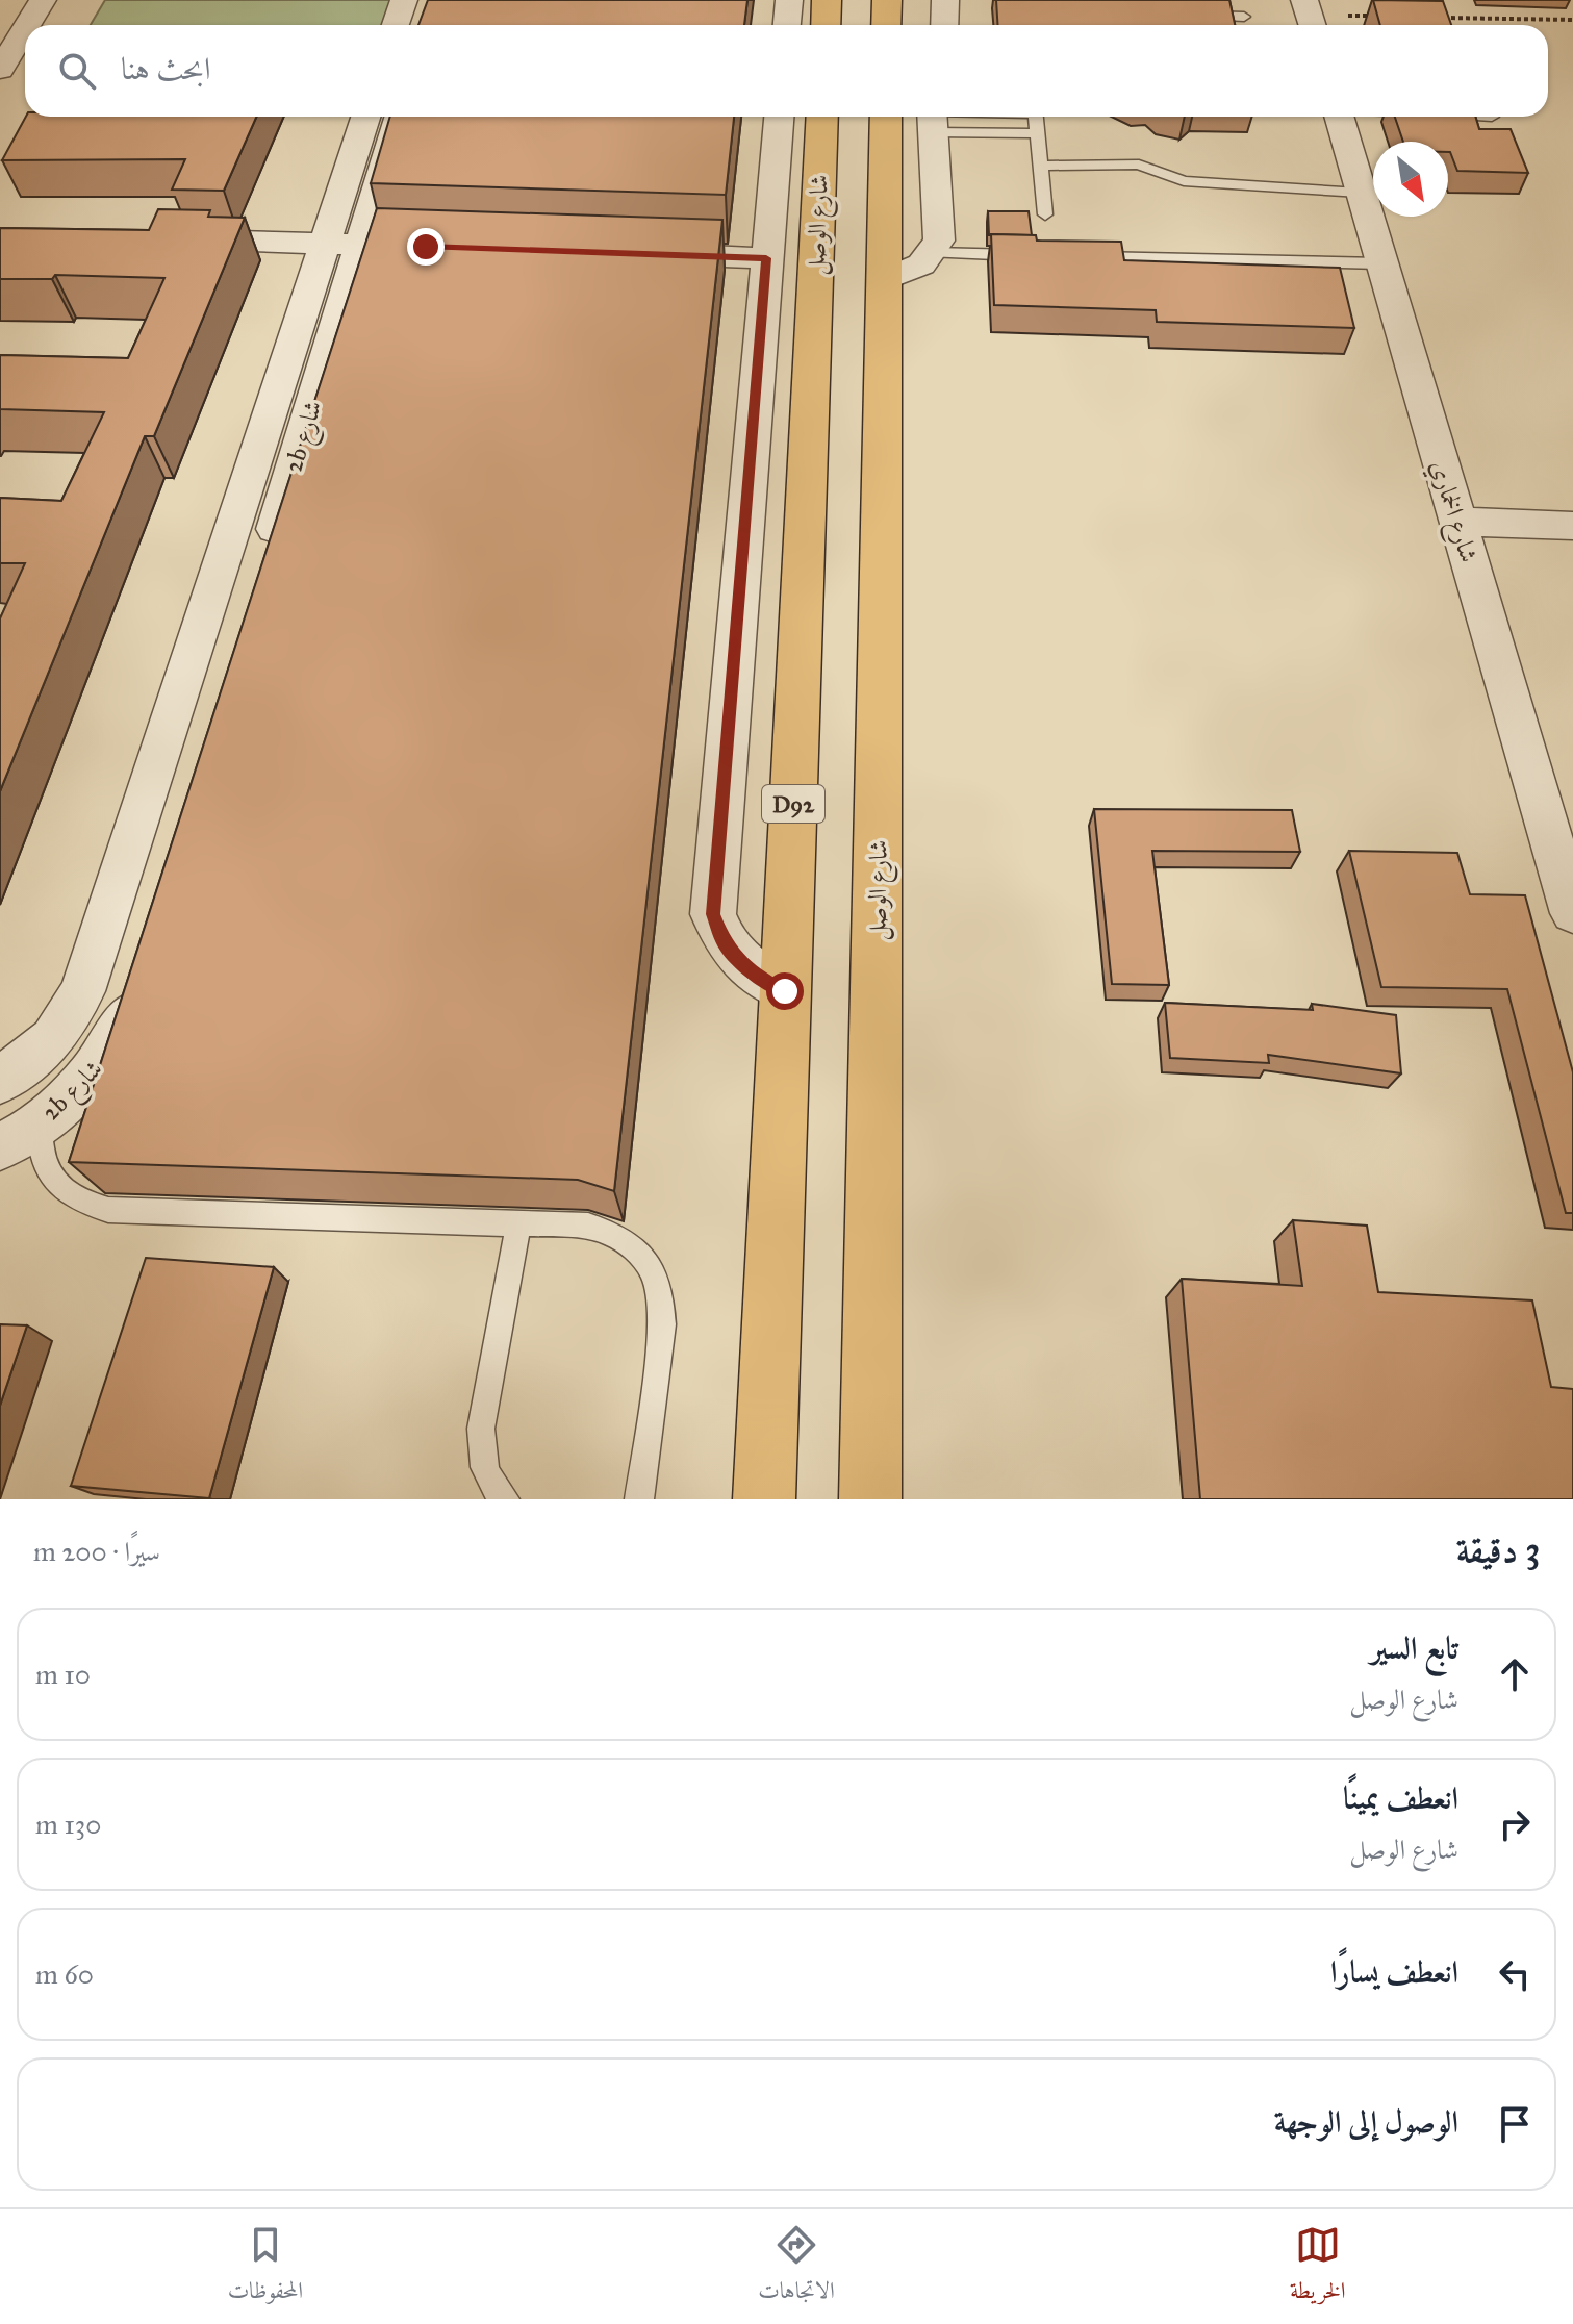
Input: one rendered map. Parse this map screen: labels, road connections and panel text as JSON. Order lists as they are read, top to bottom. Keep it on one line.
{"streets":{"main road":["شارع الوصل","D92"],"street":["2b شارع","شارع الخماري"]},"north":"bottom right","page":{"search":"ابحث هنا","heading":["3 دقيقة","سيرًا · 200 m"],"list":[["تابع السير","شارع الوصل","10 m"],["انعطف يمينًا","شارع الوصل","130 m"],["انعطف يسارًا","60 m"],"الوصول إلى الوجهة"],"nav":["الخريطة","الاتجاهات","المحفوظات"]}}
